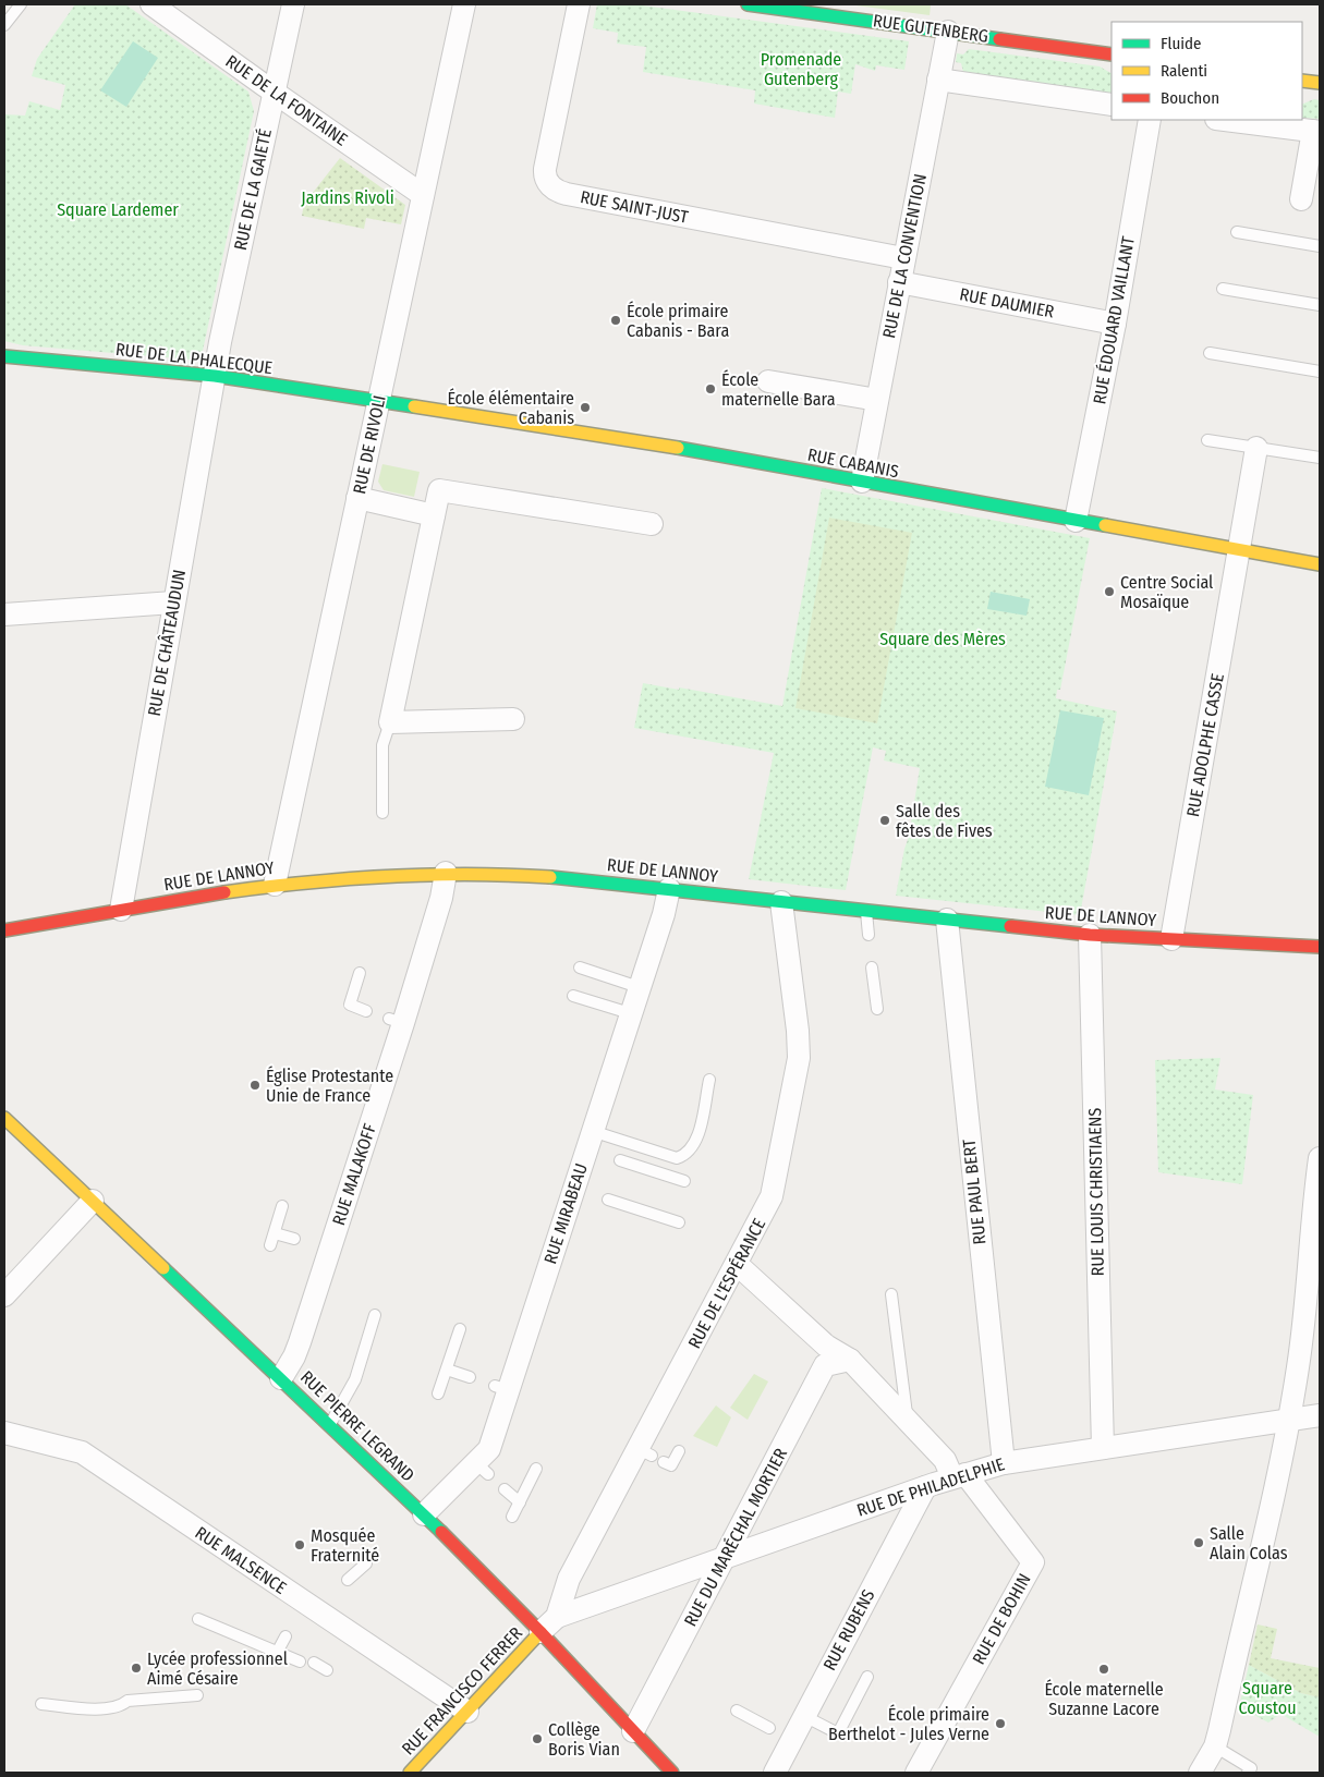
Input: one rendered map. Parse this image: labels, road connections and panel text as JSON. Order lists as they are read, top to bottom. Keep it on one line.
{"streets":{"street":["RUE GUTENBERG","RUE DE LA FONTAINE","RUE DE LA GAIETÉ","RUE SAINT-JUST","RUE DE LA CONVENTION","RUE DAUMIER","RUE ÉDOUARD VAILLANT","RUE DE LA PHALECQUE","RUE DE RIVOLI","RUE CABANIS","RUE DE CHÂTEAUDUN","RUE ADOLPHE CASSE","RUE DE LANNOY","RUE MALAKOFF","RUE PAUL BERT","RUE LOUIS CHRISTIAENS","RUE MIRABEAU","RUE DE L'ESPÉRANCE","RUE PIERRE LEGRAND","RUE DE PHILADELPHIE","RUE DU MARÉCHAL MORTIER","RUE MALSENCE","RUE DE BOHIN","RUE RUBENS","RUE FRANCISCO FERRER"]},"crossings":[["RUE GUTENBERG","RUE DE LA CONVENTION"],["RUE DE LA FONTAINE","RUE DE LA GAIETÉ"],["RUE DE LA FONTAINE","RUE DE RIVOLI"],["RUE DE LA GAIETÉ","RUE DE LA PHALECQUE"],["RUE DE LA GAIETÉ","RUE DE CHÂTEAUDUN"],["RUE SAINT-JUST","RUE DE LA CONVENTION"],["RUE DE LA CONVENTION","RUE DAUMIER"],["RUE DE LA CONVENTION","RUE CABANIS"],["RUE DAUMIER","RUE ÉDOUARD VAILLANT"],["RUE ÉDOUARD VAILLANT","RUE CABANIS"],["RUE DE LA PHALECQUE","RUE DE RIVOLI"],["RUE DE LA PHALECQUE","RUE CABANIS"],["RUE DE LA PHALECQUE","RUE DE CHÂTEAUDUN"],["RUE DE RIVOLI","RUE CABANIS"],["RUE DE RIVOLI","RUE DE LANNOY"],["RUE CABANIS","RUE ADOLPHE CASSE"],["RUE DE CHÂTEAUDUN","RUE DE LANNOY"],["RUE ADOLPHE CASSE","RUE DE LANNOY"],["RUE DE LANNOY","RUE MALAKOFF"],["RUE DE LANNOY","RUE PAUL BERT"],["RUE DE LANNOY","RUE LOUIS CHRISTIAENS"],["RUE DE LANNOY","RUE MIRABEAU"],["RUE DE LANNOY","RUE DE L'ESPÉRANCE"],["RUE MALAKOFF","RUE PIERRE LEGRAND"],["RUE PAUL BERT","RUE DE PHILADELPHIE"],["RUE LOUIS CHRISTIAENS","RUE DE PHILADELPHIE"],["RUE MIRABEAU","RUE PIERRE LEGRAND"],["RUE DE L'ESPÉRANCE","RUE PIERRE LEGRAND"],["RUE DE L'ESPÉRANCE","RUE DE PHILADELPHIE"],["RUE DE L'ESPÉRANCE","RUE FRANCISCO FERRER"],["RUE PIERRE LEGRAND","RUE DU MARÉCHAL MORTIER"],["RUE PIERRE LEGRAND","RUE FRANCISCO FERRER"],["RUE DE PHILADELPHIE","RUE DU MARÉCHAL MORTIER"],["RUE DE PHILADELPHIE","RUE DE BOHIN"],["RUE DE PHILADELPHIE","RUE RUBENS"],["RUE MALSENCE","RUE FRANCISCO FERRER"]],"parks":["Promenade Gutenberg","Jardins Rivoli","Square Lardemer","Square des Mères","Square Coustou"],"places":["École primaire Cabanis - Bara","École maternelle Bara","École élémentaire Cabanis","Centre Social Mosaïque","Salle des fêtes de Fives","Église Protestante Unie de France","Salle Alain Colas","Mosquée Fraternité","Lycée professionnel Aimé Césaire","École maternelle Suzanne Lacore","École primaire Berthelot - Jules Verne","Collège Boris Vian"],"legend":["Fluide","Ralenti","Bouchon"]}
